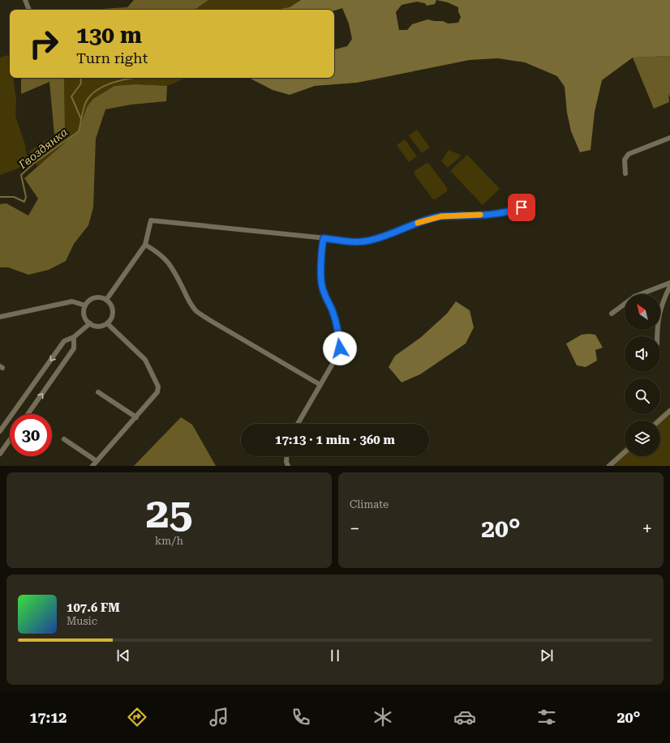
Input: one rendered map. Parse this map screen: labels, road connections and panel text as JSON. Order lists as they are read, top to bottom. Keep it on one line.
{"water":["Гвоздянка"],"north":"top left","page":{"turn":["130 m","Turn right"],"limit":"30","trip":"17:13 · 1 min · 360 m","tile":[["25","km/h"],"Climate"],"heat":["−","20°","+"],"song":["107.6 FM","Music"],"tabs":["17:12","20°"]}}
